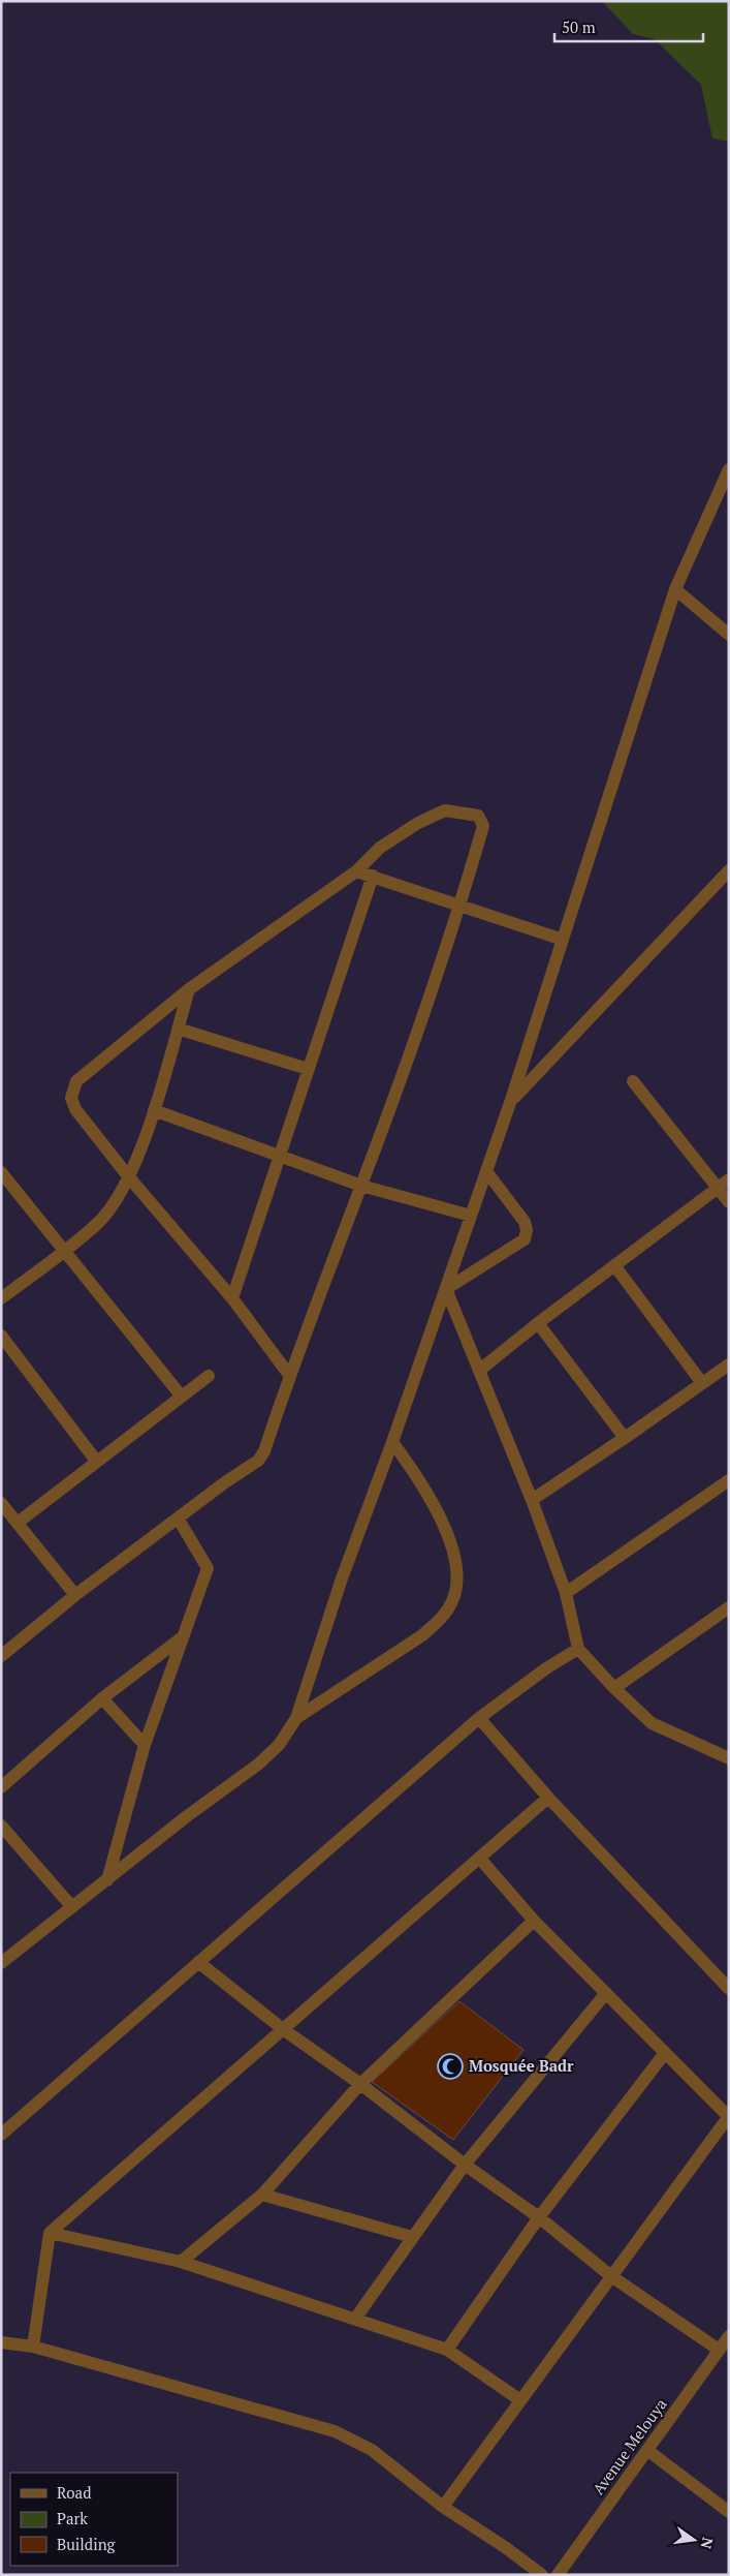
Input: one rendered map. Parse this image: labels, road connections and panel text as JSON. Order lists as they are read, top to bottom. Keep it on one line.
{"streets":{"street":["Avenue Melouya"]},"places":{"mosque":["Mosquée Badr"]},"legend":["Road","Park","Building"],"scale_bar":"50 m","north":"right"}
